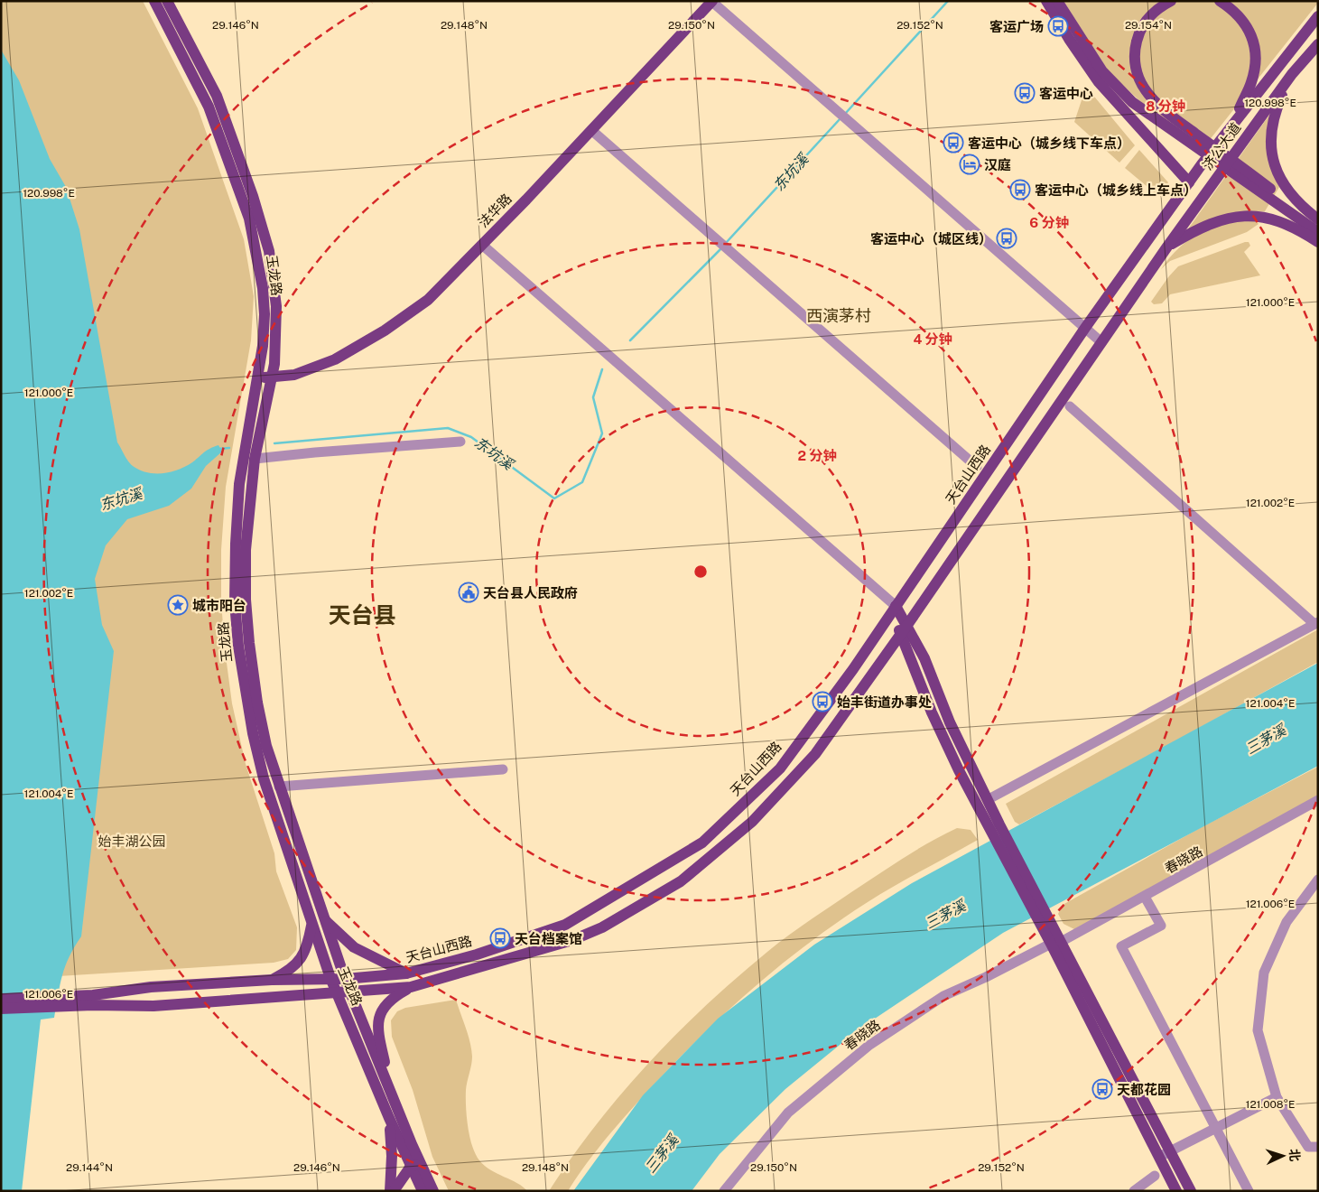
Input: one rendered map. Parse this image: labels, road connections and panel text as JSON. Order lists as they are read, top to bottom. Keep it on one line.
{"streets":{"main road":["济公大道","法华路","玉龙路","天台山西路"],"street":["春晓路"]},"crossings":[["济公大道","天台山西路"],["法华路","玉龙路"],["玉龙路","天台山西路"]],"districts":["西演茅村","天台县"],"water":["东坑溪","三茅溪"],"parks":["始丰湖公园"],"places":{"bus stop":["客运广场","客运中心","客运中心（城乡线下车点）","客运中心（城乡线上车点）","客运中心（城区线）","始丰街道办事处","天台档案馆","天都花园"],"hotel":["汉庭"],"public building":["天台县人民政府"],"place":["城市阳台"]},"north":"right","coordinates":["29.146°N","29.148°N","29.150°N","29.152°N","29.154°N","120.998°E","121.000°E","121.002°E","121.004°E","121.006°E","121.008°E","29.144°N"],"rings":["8 分钟","6 分钟","4 分钟","2 分钟"]}
